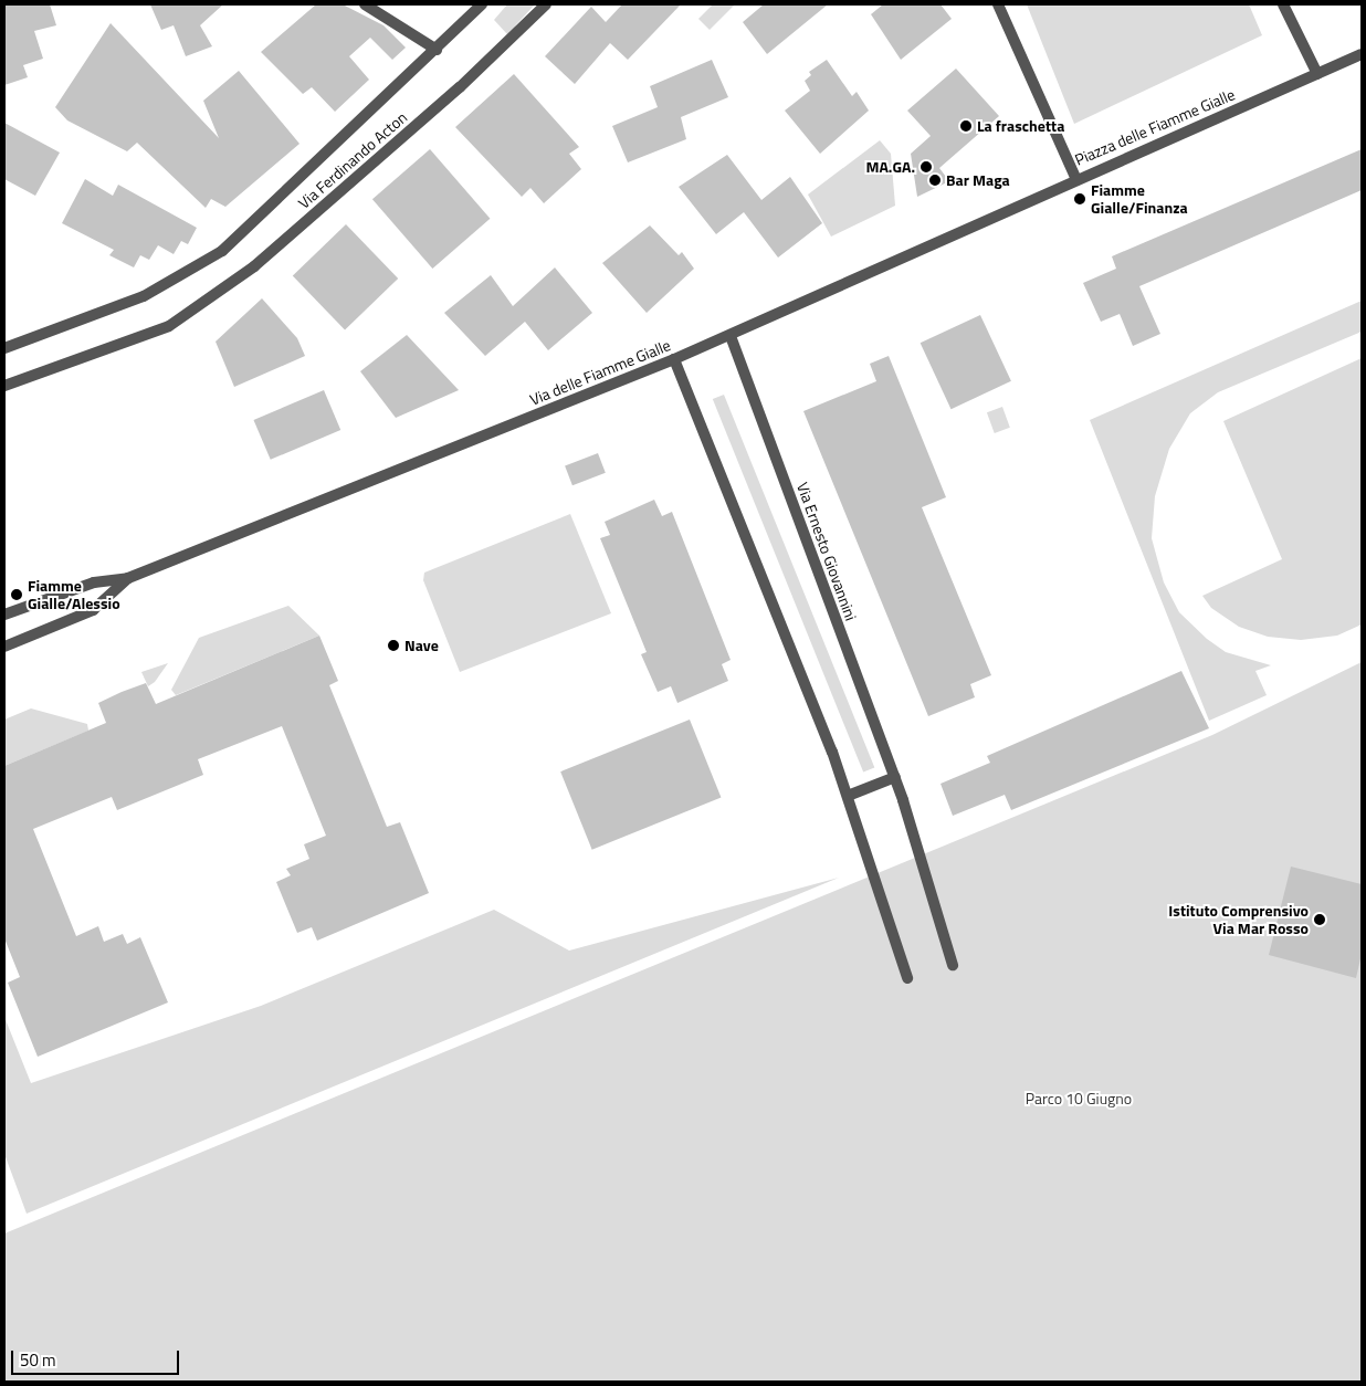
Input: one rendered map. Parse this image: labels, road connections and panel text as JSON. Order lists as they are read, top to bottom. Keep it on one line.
{"streets":{"street":["Piazza delle Fiamme Gialle","Via Ferdinando Acton","Via delle Fiamme Gialle","Via Ernesto Giovannini"]},"crossings":[["Piazza delle Fiamme Gialle","Via delle Fiamme Gialle"],["Via delle Fiamme Gialle","Via Ernesto Giovannini"]],"parks":["Parco 10 Giugno"],"places":["La fraschetta","MA.GA.","Bar Maga","Fiamme Gialle/Finanza","Fiamme Gialle/Alessio","Nave","Istituto Comprensivo Via Mar Rosso"],"scale_bar":"50 m"}
